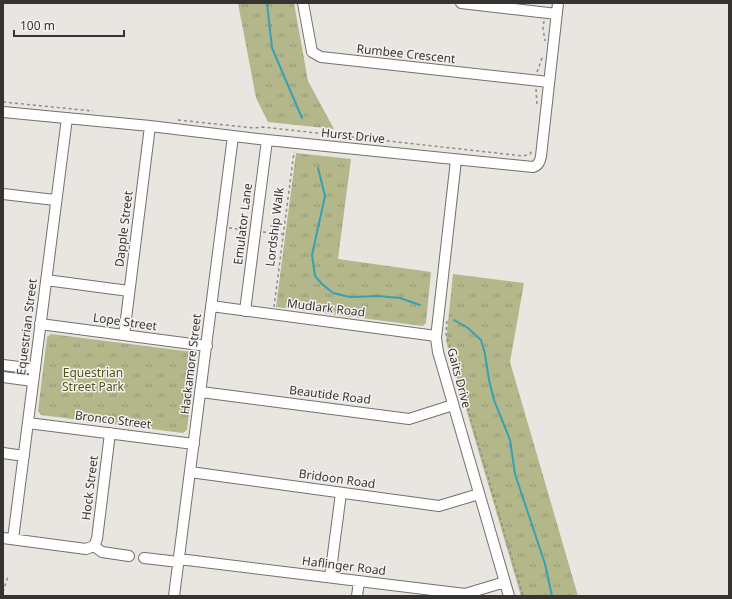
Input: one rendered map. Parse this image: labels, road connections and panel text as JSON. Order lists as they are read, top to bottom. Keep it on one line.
{"streets":{"street":["Rumbee Crescent","Hurst Drive","Emulator Lane","Dapple Street","Mudlark Road","Lope Street","Equestrian Street","Hackamore Street","Gaits Drive","Beautide Road","Bronco Street","Bridoon Road","Hock Street","Haflinger Road"],"path":["Lordship Walk"]},"crossings":[["Rumbee Crescent","Hurst Drive"],["Hurst Drive","Emulator Lane"],["Hurst Drive","Lordship Walk"],["Hurst Drive","Dapple Street"],["Hurst Drive","Equestrian Street"],["Hurst Drive","Hackamore Street"],["Hurst Drive","Gaits Drive"],["Emulator Lane","Mudlark Road"],["Lordship Walk","Mudlark Road"],["Dapple Street","Lope Street"],["Mudlark Road","Hackamore Street"],["Mudlark Road","Gaits Drive"],["Lope Street","Equestrian Street"],["Lope Street","Hackamore Street"],["Equestrian Street","Bronco Street"],["Hackamore Street","Beautide Road"],["Hackamore Street","Bronco Street"],["Hackamore Street","Bridoon Road"],["Hackamore Street","Haflinger Road"],["Gaits Drive","Beautide Road"],["Gaits Drive","Bridoon Road"],["Gaits Drive","Haflinger Road"],["Bronco Street","Hock Street"]],"parks":["Equestrian Street Park"],"scale_bar":"100 m"}
